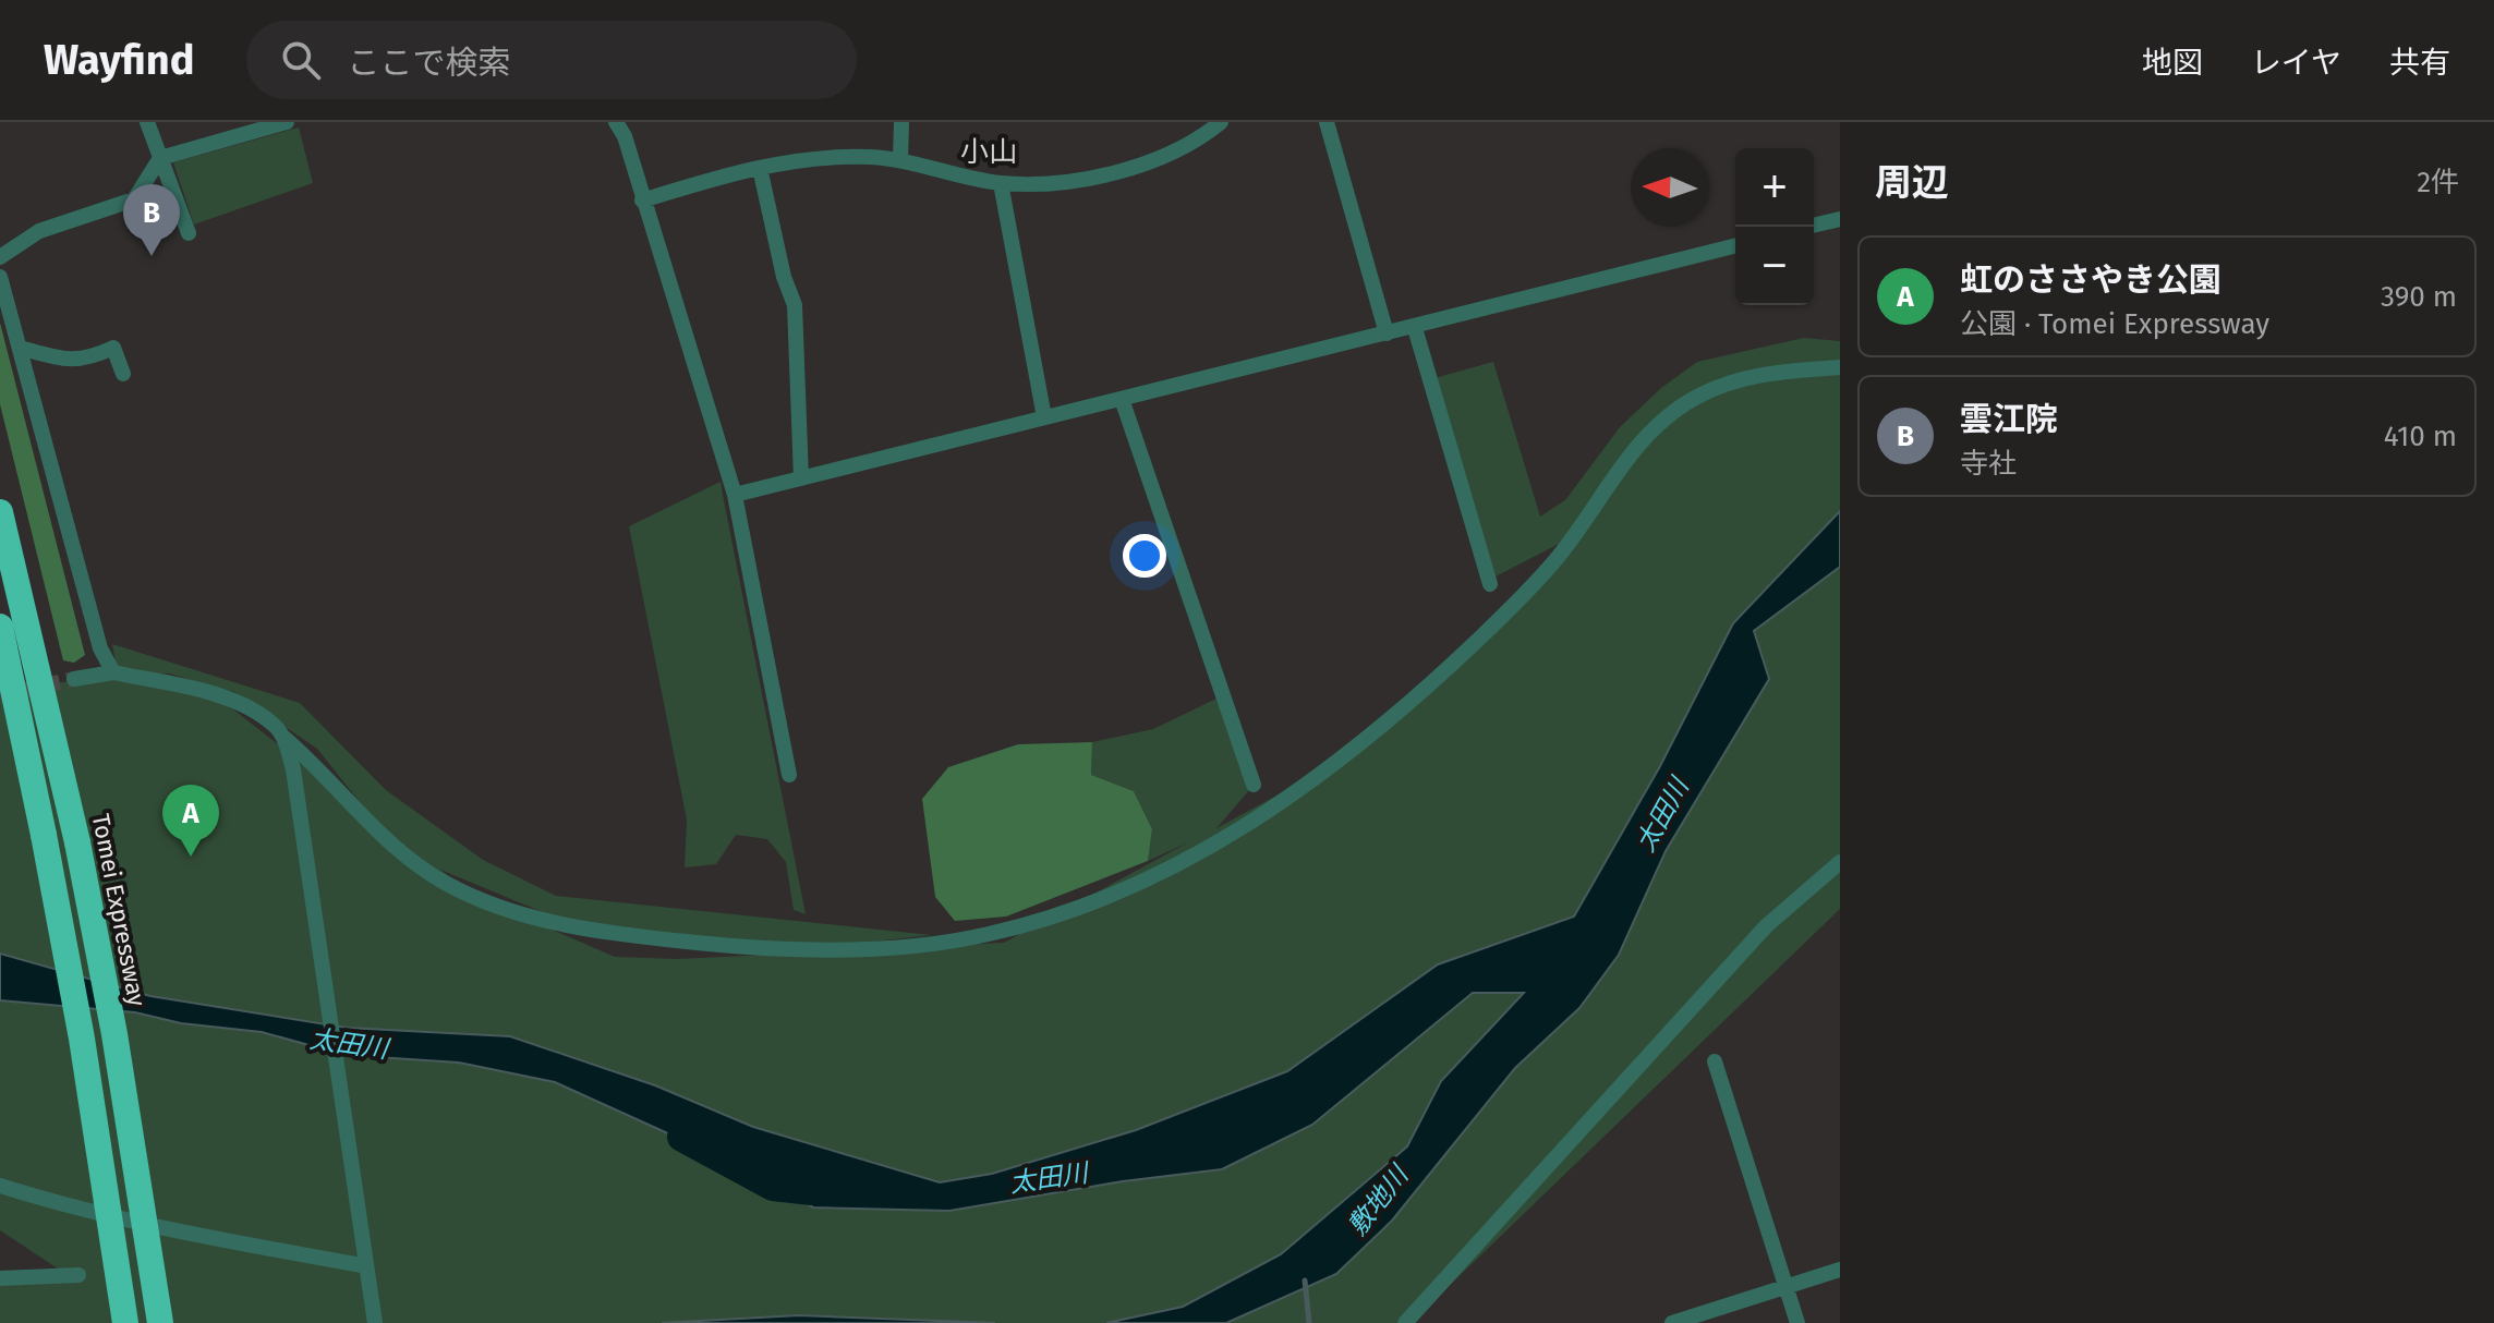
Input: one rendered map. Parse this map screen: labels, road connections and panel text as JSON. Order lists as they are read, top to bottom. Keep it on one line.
{"streets":{"highway":["Tomei Expressway"]},"districts":["小山"],"water":["太田川","敷地川"],"north":"left","page":{"header":"Wayfind","search":"ここで検索","nav":["地図","レイヤ","共有"],"heading":["周辺","2件"],"map_buttons":["+","−"],"pins":["B","A"],"list":[{"mark":"A","name":"虹のささやき公園","note":"公園 · Tomei Expressway","value":"390 m"},{"mark":"B","name":"雲江院","note":"寺社","value":"410 m"}]}}
